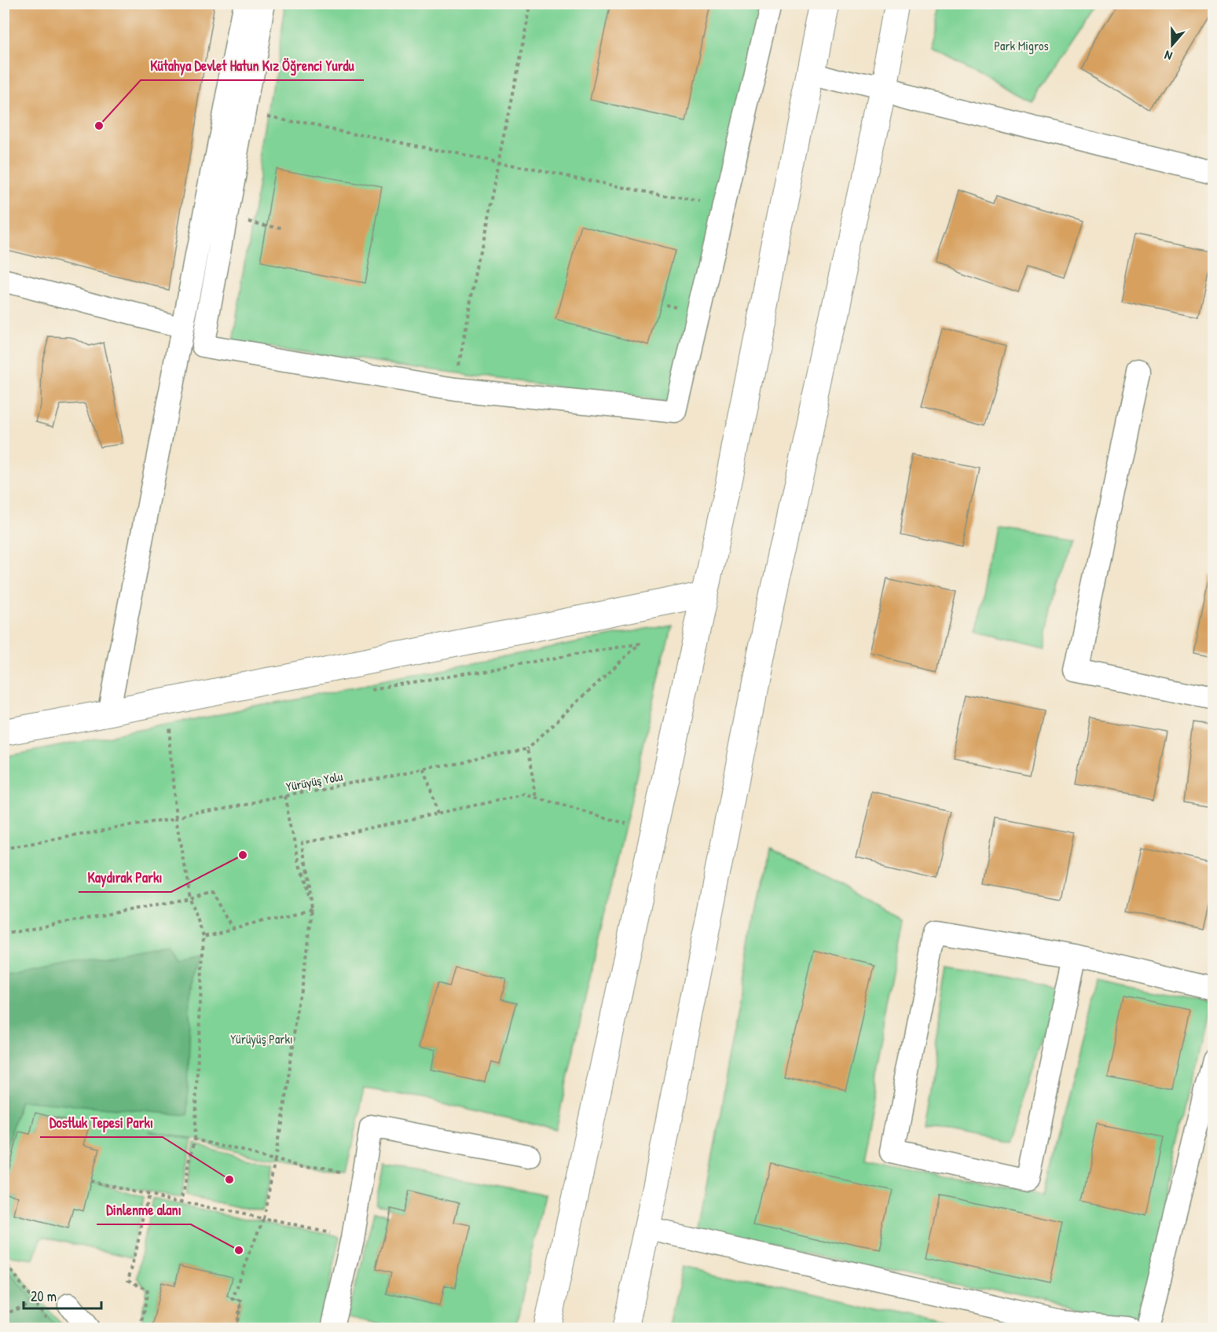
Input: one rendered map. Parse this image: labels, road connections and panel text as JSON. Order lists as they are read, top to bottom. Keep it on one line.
{"streets":{"path":["Yürüyüş Yolu"]},"parks":["Park Migros","Yürüyüş Parkı"],"places":["Kütahya Devlet Hatun Kız Öğrenci Yurdu","Kaydırak Parkı","Dostluk Tepesi Parkı","Dinlenme alanı"],"scale_bar":"20 m","north":"bottom"}
